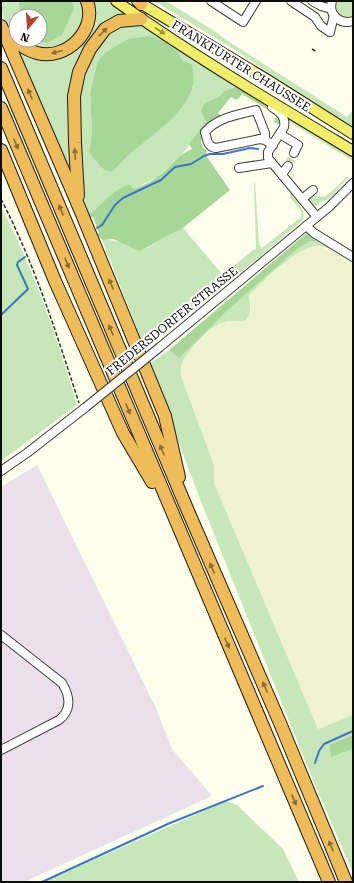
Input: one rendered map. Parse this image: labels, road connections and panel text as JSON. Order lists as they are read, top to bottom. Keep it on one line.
{"streets":{"main road":["FRANKFURTER CHAUSSEE"],"street":["FREDERSDORFER STRASSE"]},"north":"bottom"}
